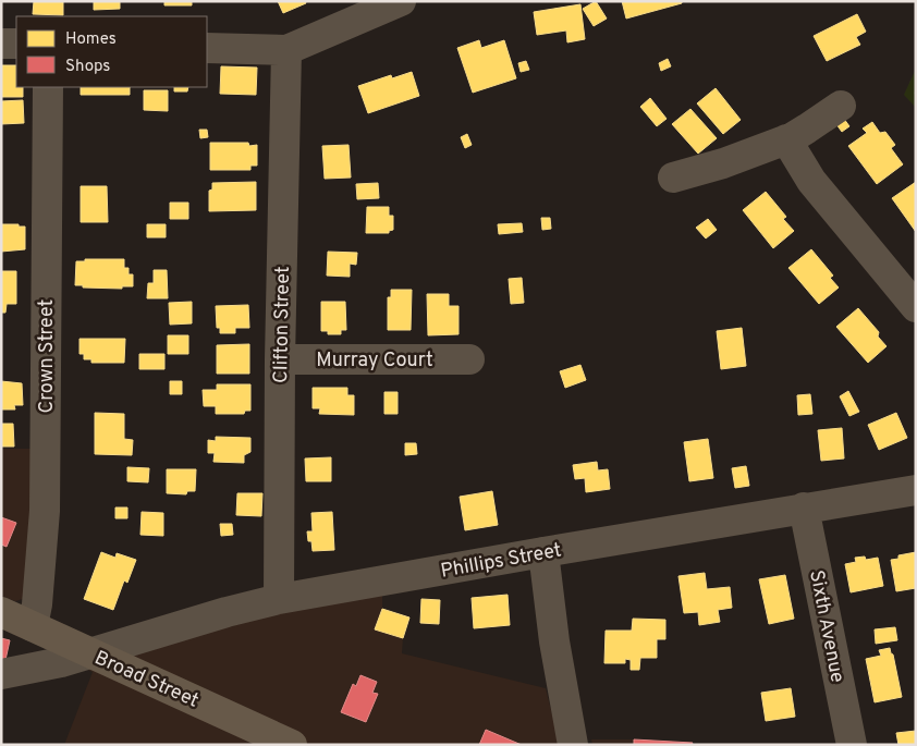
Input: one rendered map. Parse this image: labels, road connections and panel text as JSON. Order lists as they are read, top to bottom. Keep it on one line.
{"streets":{"main road":["Broad Street"],"street":["Clifton Street","Crown Street","Murray Court","Phillips Street","Sixth Avenue"]},"crossings":[["Clifton Street","Murray Court"],["Clifton Street","Phillips Street"],["Crown Street","Broad Street"],["Phillips Street","Sixth Avenue"],["Phillips Street","Broad Street"]],"legend":["Homes","Shops"]}
